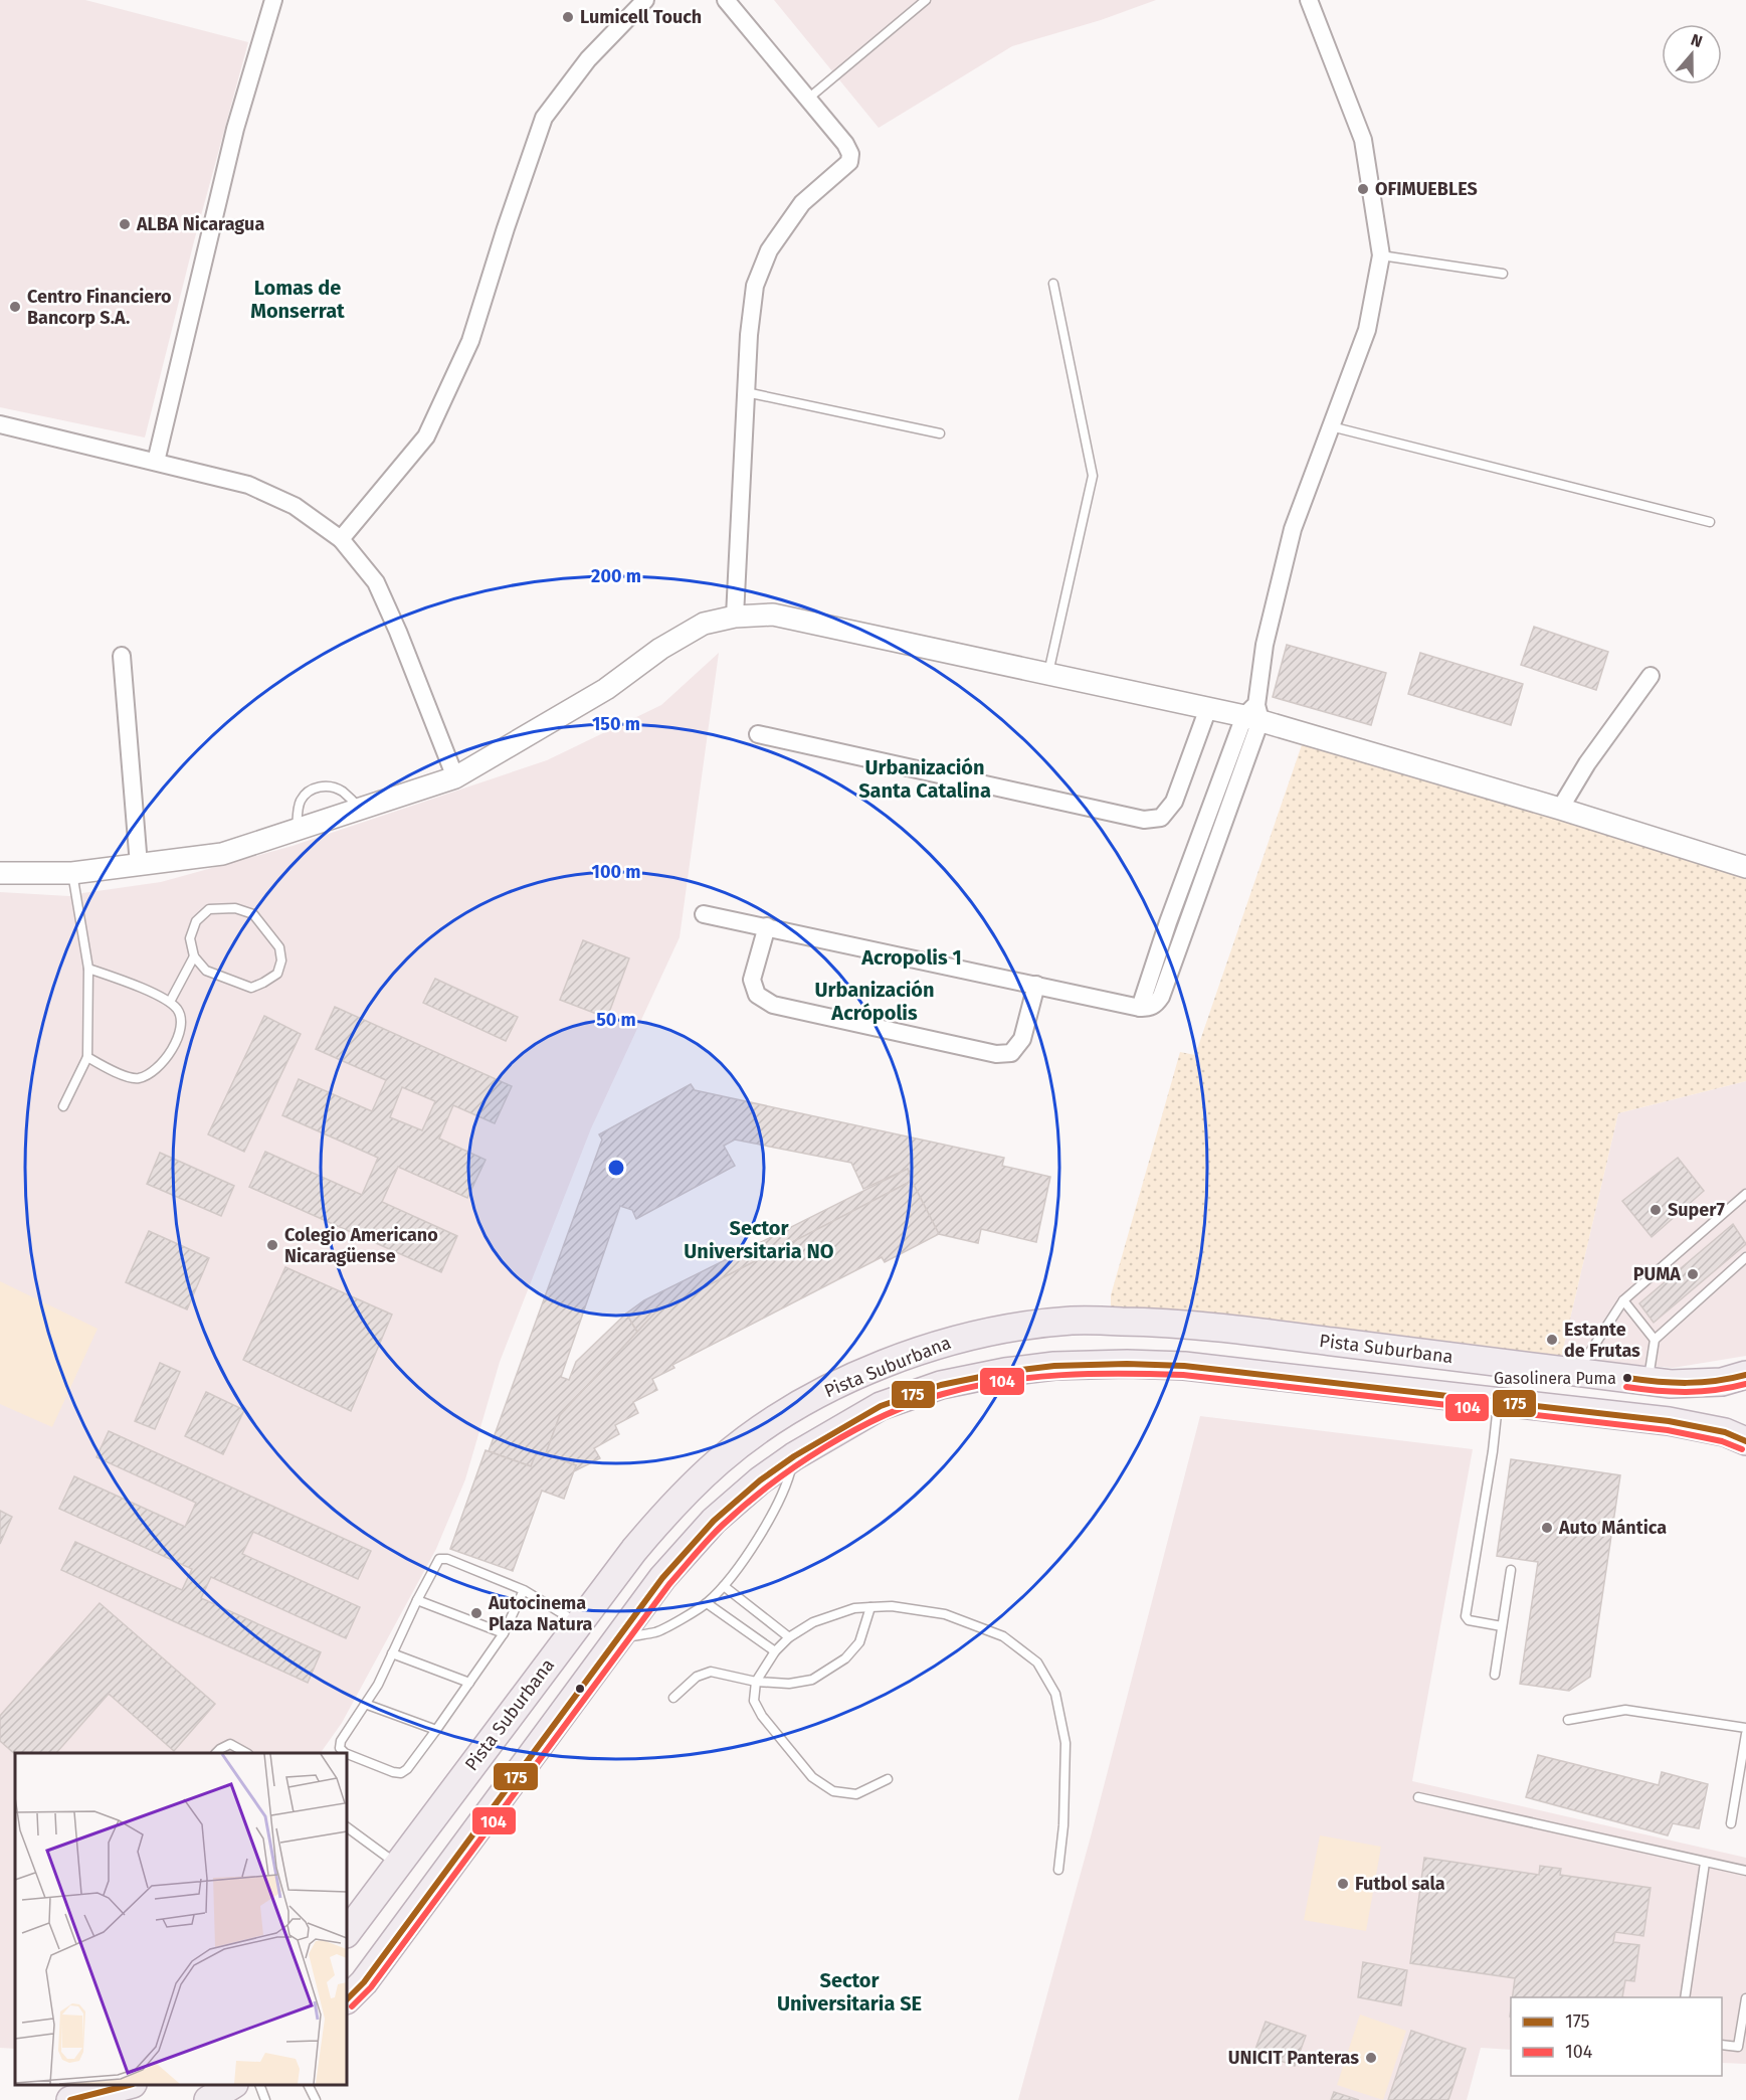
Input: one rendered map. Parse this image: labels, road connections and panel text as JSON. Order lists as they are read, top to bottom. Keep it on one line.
{"streets":{"main road":["Pista Suburbana"]},"districts":["Lomas de Monserrat","Urbanización Santa Catalina","Acropolis 1","Urbanización Acrópolis","Sector Universitaria NO","Sector Universitaria SE"],"places":["Lumicell Touch","OFIMUEBLES","ALBA Nicaragua","Centro Financiero Bancorp S.A.","Super7","Colegio Americano Nicaragüense","PUMA","Estante de Frutas","Gasolinera Puma","Auto Mántica","Autocinema Plaza Natura","Futbol sala","UNICIT Panteras"],"lines":["transit line 175","transit line 104"],"legend":["175","104"],"north":"top","rings":["200 m","150 m","100 m","50 m"]}
